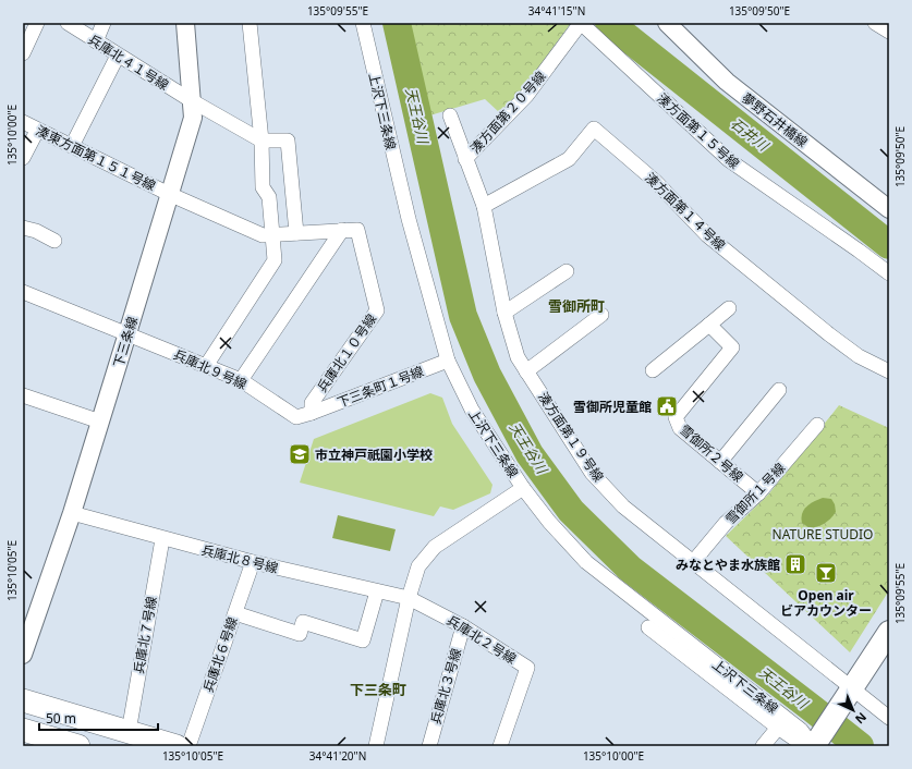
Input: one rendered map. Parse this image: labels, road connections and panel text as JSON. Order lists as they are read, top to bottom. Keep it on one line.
{"streets":{"street":["兵庫北４１号線","上沢下三条線","湊方面第２０号線","夢野石井橋線","湊方面第１５号線","湊東方面第１５１号線","湊方面第１４号線","下三条線","兵庫北１０号線","兵庫北９号線","下三条町１号線","湊方面第１９号線","雪御所２号線","雪御所１号線","兵庫北８号線","兵庫北７号線","兵庫北２号線","兵庫北６号線","兵庫北３号線"]},"crossings":[["兵庫北４１号線","下三条線"],["上沢下三条線","下三条町１号線"],["湊方面第２０号線","湊方面第１５号線"],["湊方面第２０号線","湊方面第１９号線"],["湊東方面第１５１号線","下三条線"],["湊東方面第１５１号線","兵庫北１０号線"],["湊方面第１４号線","湊方面第１９号線"],["下三条線","兵庫北１０号線"],["下三条線","兵庫北９号線"],["下三条線","兵庫北８号線"],["兵庫北１０号線","兵庫北９号線"],["兵庫北１０号線","下三条町１号線"],["兵庫北９号線","下三条町１号線"],["湊方面第１９号線","雪御所１号線"],["雪御所２号線","雪御所１号線"],["兵庫北８号線","兵庫北７号線"],["兵庫北８号線","兵庫北２号線"],["兵庫北８号線","兵庫北６号線"],["兵庫北２号線","兵庫北３号線"]],"districts":["雪御所町","下三条町"],"water":["天王谷川","石井川"],"parks":["NATURE STUDIO"],"places":{"public building":["雪御所児童館"],"school or university":["市立神戸祇園小学校"],"building":["みなとやま水族館"],"bar":["Open air ビアカウンター"]},"scale_bar":"50 m","north":"bottom right","coordinates":["135°09'55\"E","34°41'15\"N","135°09'50\"E","135°10'00\"E","135°10'05\"E","34°41'20\"N"]}
